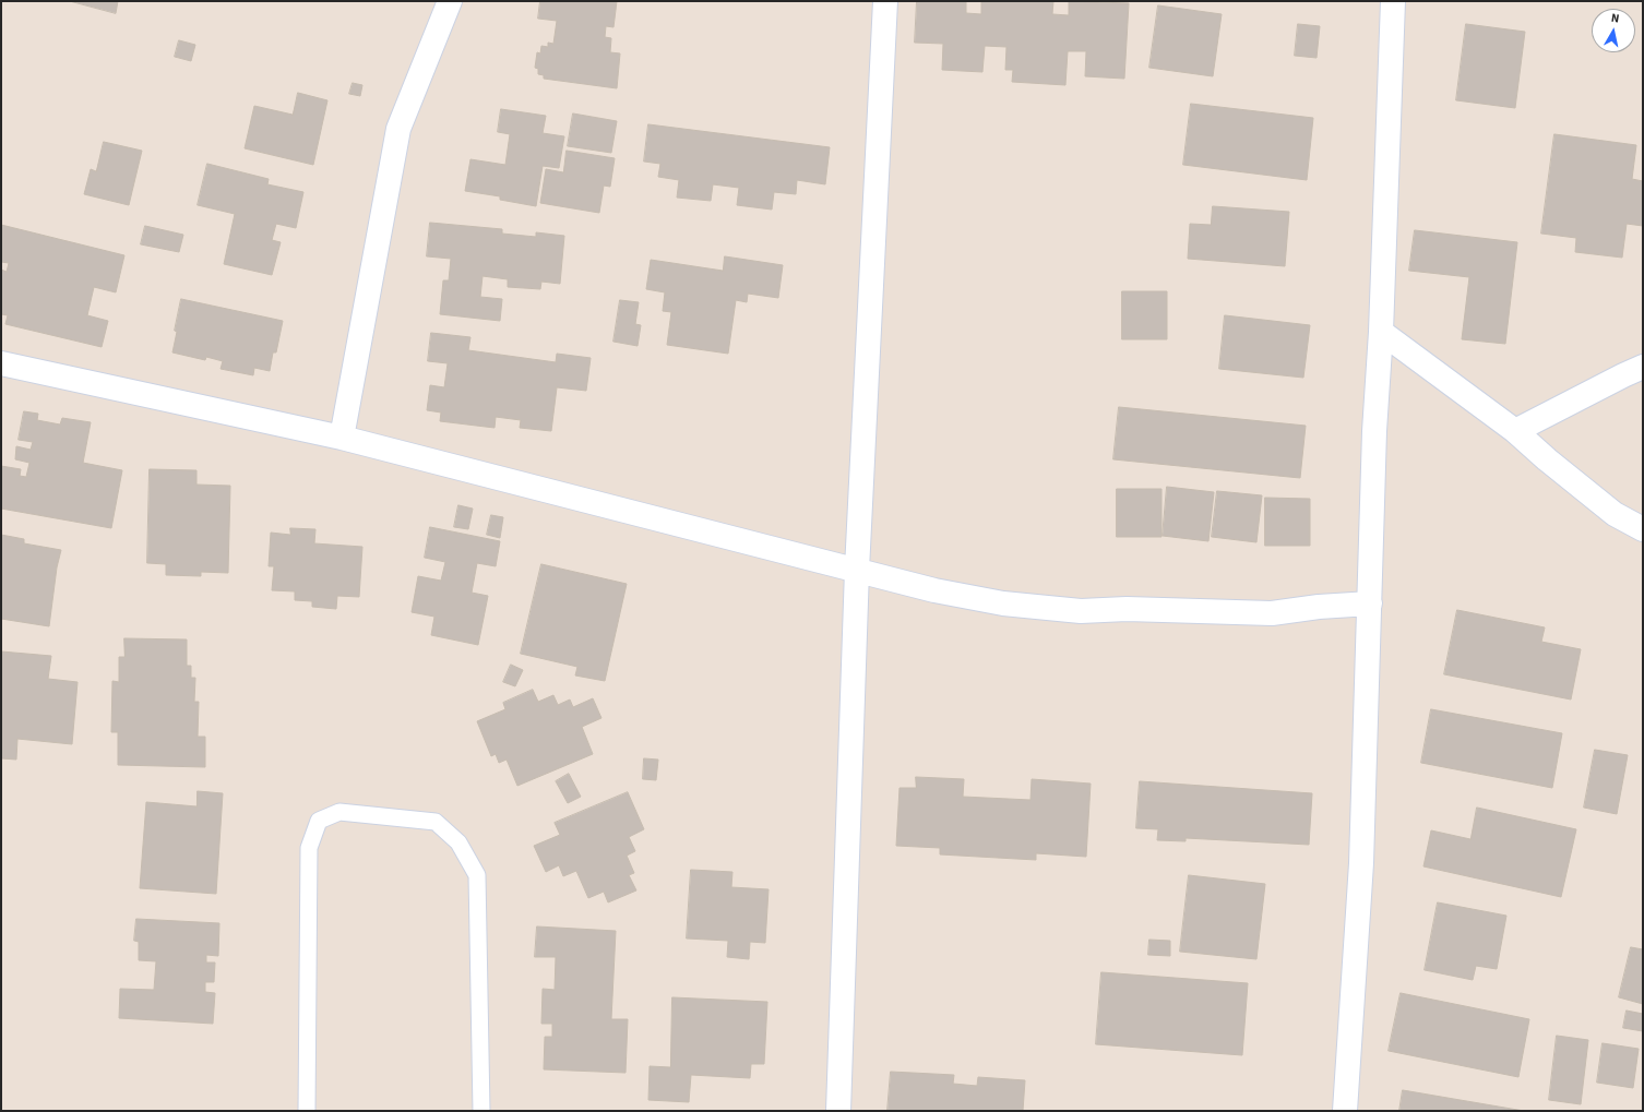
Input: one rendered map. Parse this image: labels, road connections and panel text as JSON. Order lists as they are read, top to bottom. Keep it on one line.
{"north":"top"}
